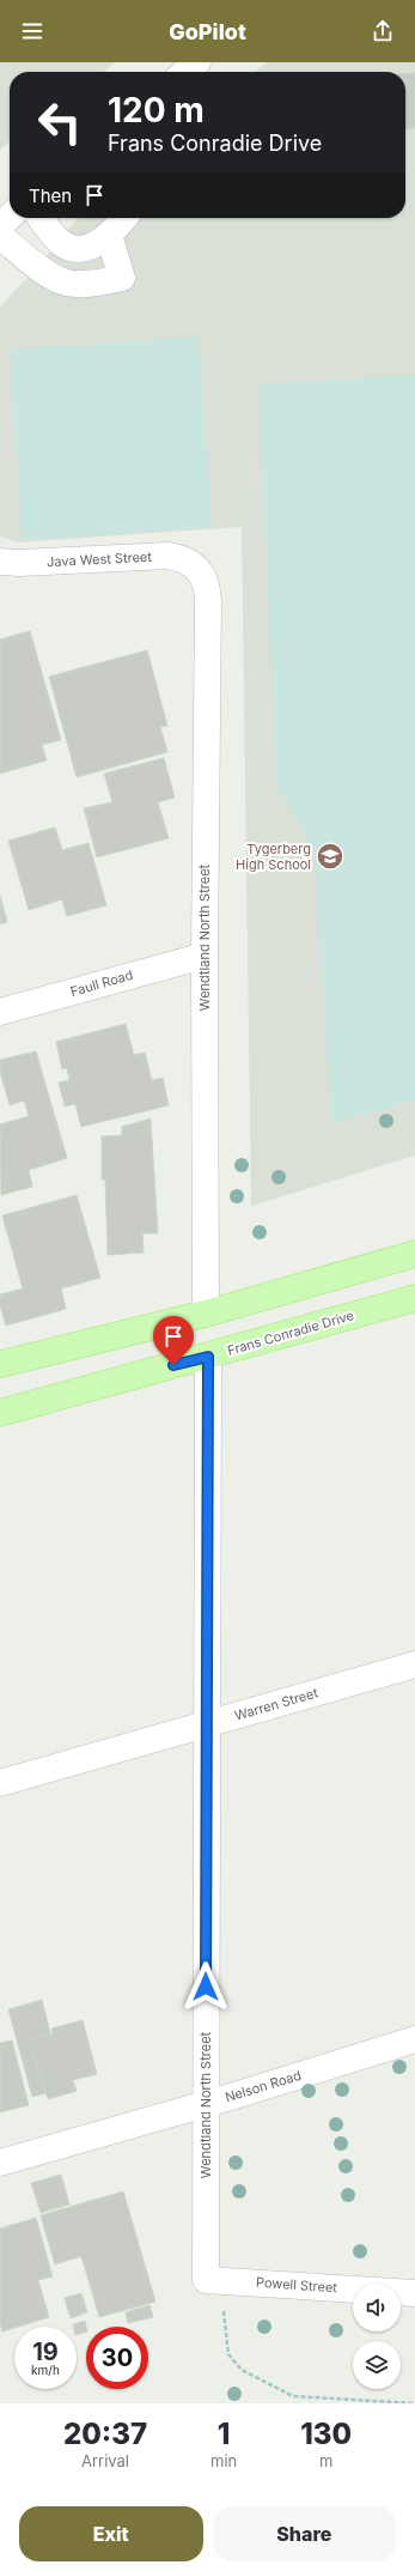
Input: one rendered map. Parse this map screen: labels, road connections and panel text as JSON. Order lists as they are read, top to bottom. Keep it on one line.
{"streets":{"main road":["Frans Conradie Drive"],"street":["Java West Street","Wendtland North Street","Faull Road","Warren Street","Nelson Road","Powell Street"]},"crossings":[["Java West Street","Wendtland North Street"],["Wendtland North Street","Faull Road"],["Wendtland North Street","Frans Conradie Drive"],["Wendtland North Street","Warren Street"],["Wendtland North Street","Nelson Road"],["Wendtland North Street","Powell Street"]],"places":{"school or university":["Tygerberg High School"]},"page":{"header":"GoPilot","turn":["120 m","Frans Conradie Drive"],"then":"Then","speed":"19 km/h","limit":"30","eta":["20:37","Arrival","1","min","130","m"],"buttons":["Exit","Share"]}}
